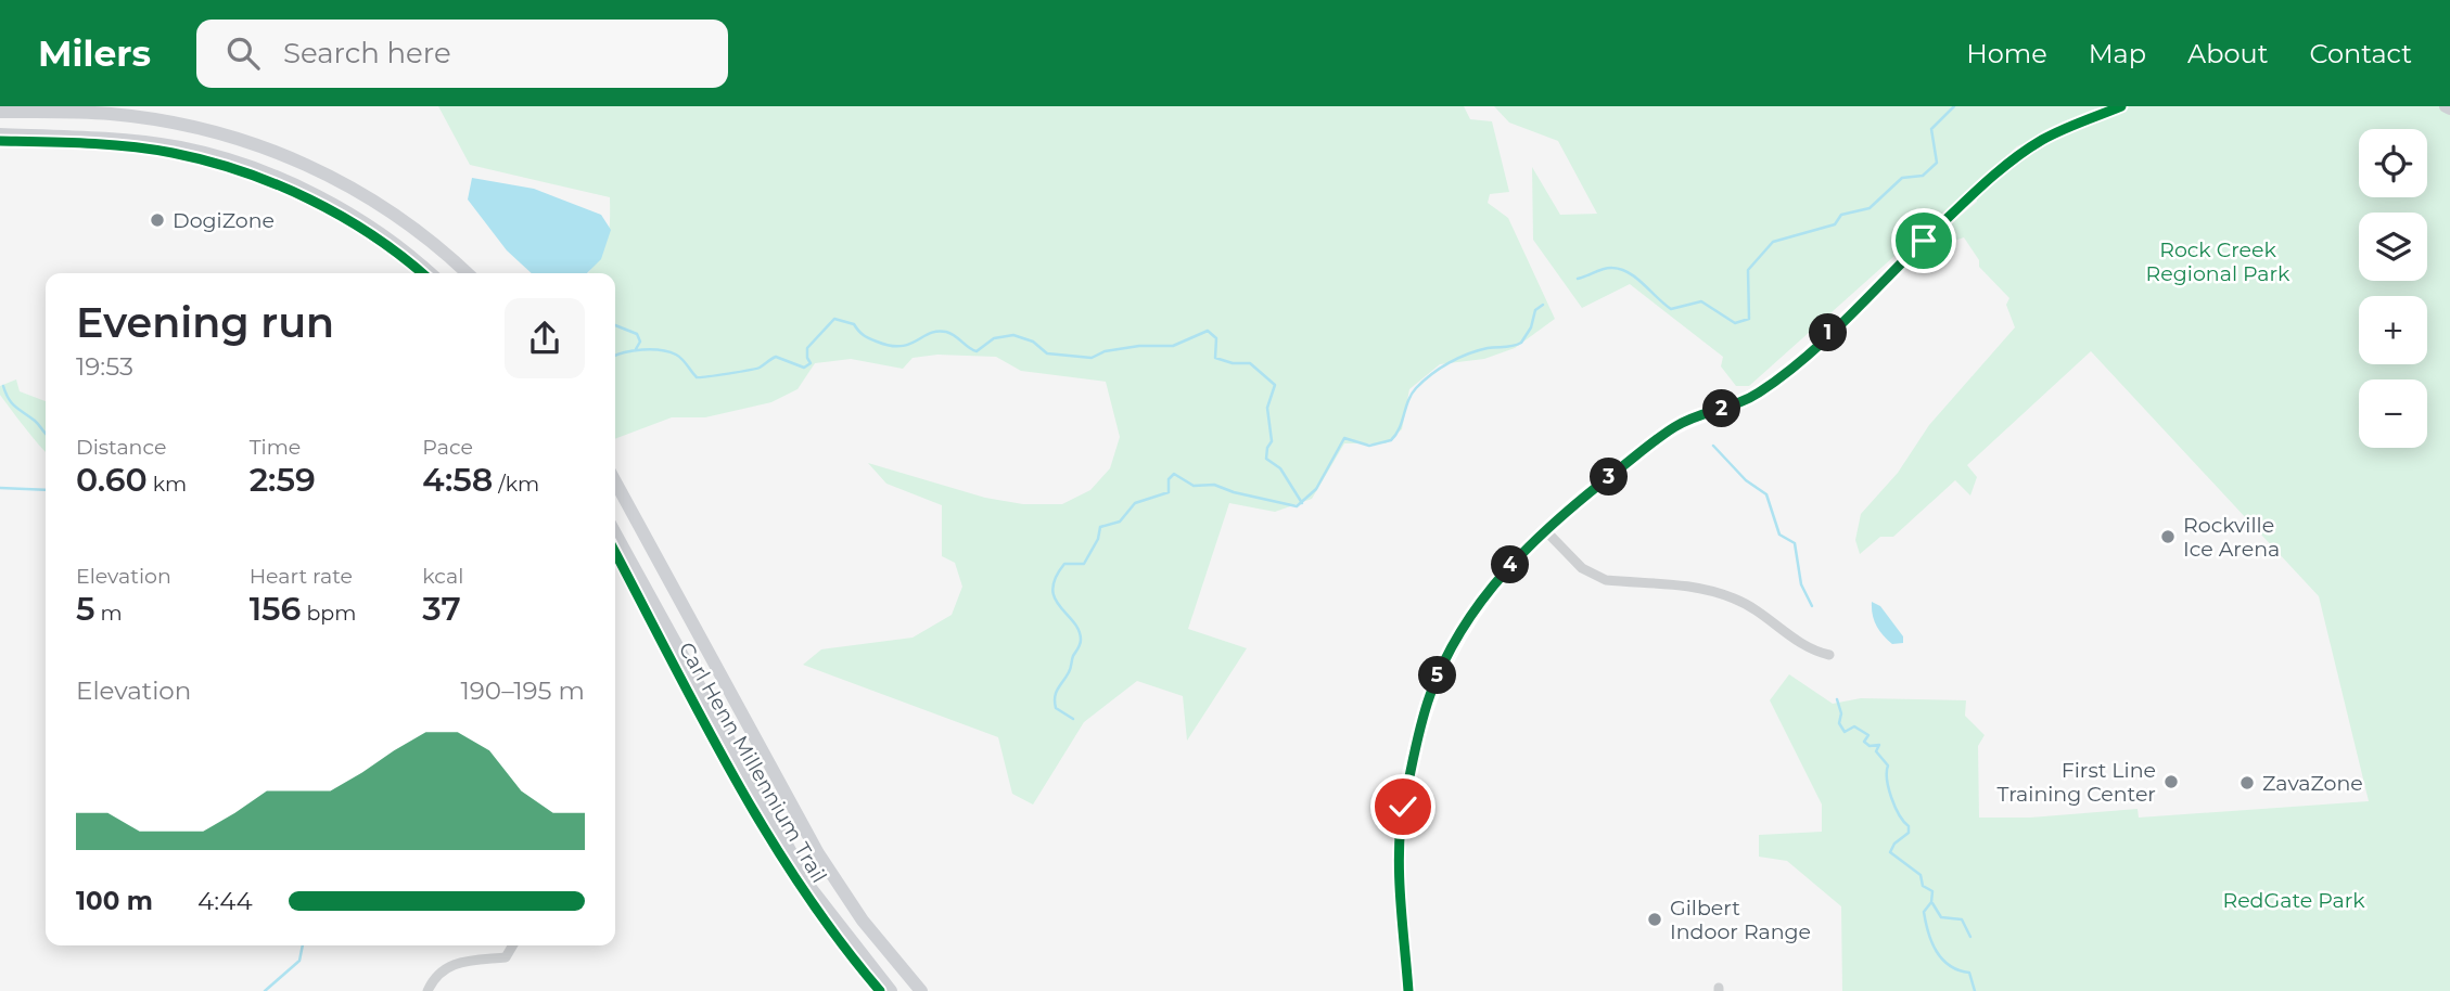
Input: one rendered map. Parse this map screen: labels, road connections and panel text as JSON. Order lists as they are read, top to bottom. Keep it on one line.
{"streets":{"cycle path":["Carl Henn Millennium Trail"]},"parks":["Rock Creek Regional Park","RedGate Park"],"places":["DogiZone","Rockville Ice Arena","First Line Training Center","ZavaZone","Gilbert Indoor Range"],"page":{"header":"Milers","search":"Search here","nav":["Home","Map","About","Contact"],"map_buttons":["+","−"],"heading":["Evening run","19:53"],"pins":["1","2","3","4","5"],"stats":[["Distance","0.60 km"],["Time","2:59"],["Pace","4:58 /km"],["Elevation","5 m"],["Heart rate","156 bpm"],["kcal","37"]],"chart":["Elevation","190–195 m"],"list":[{"name":"100 m","note":"4:44"}]}}
